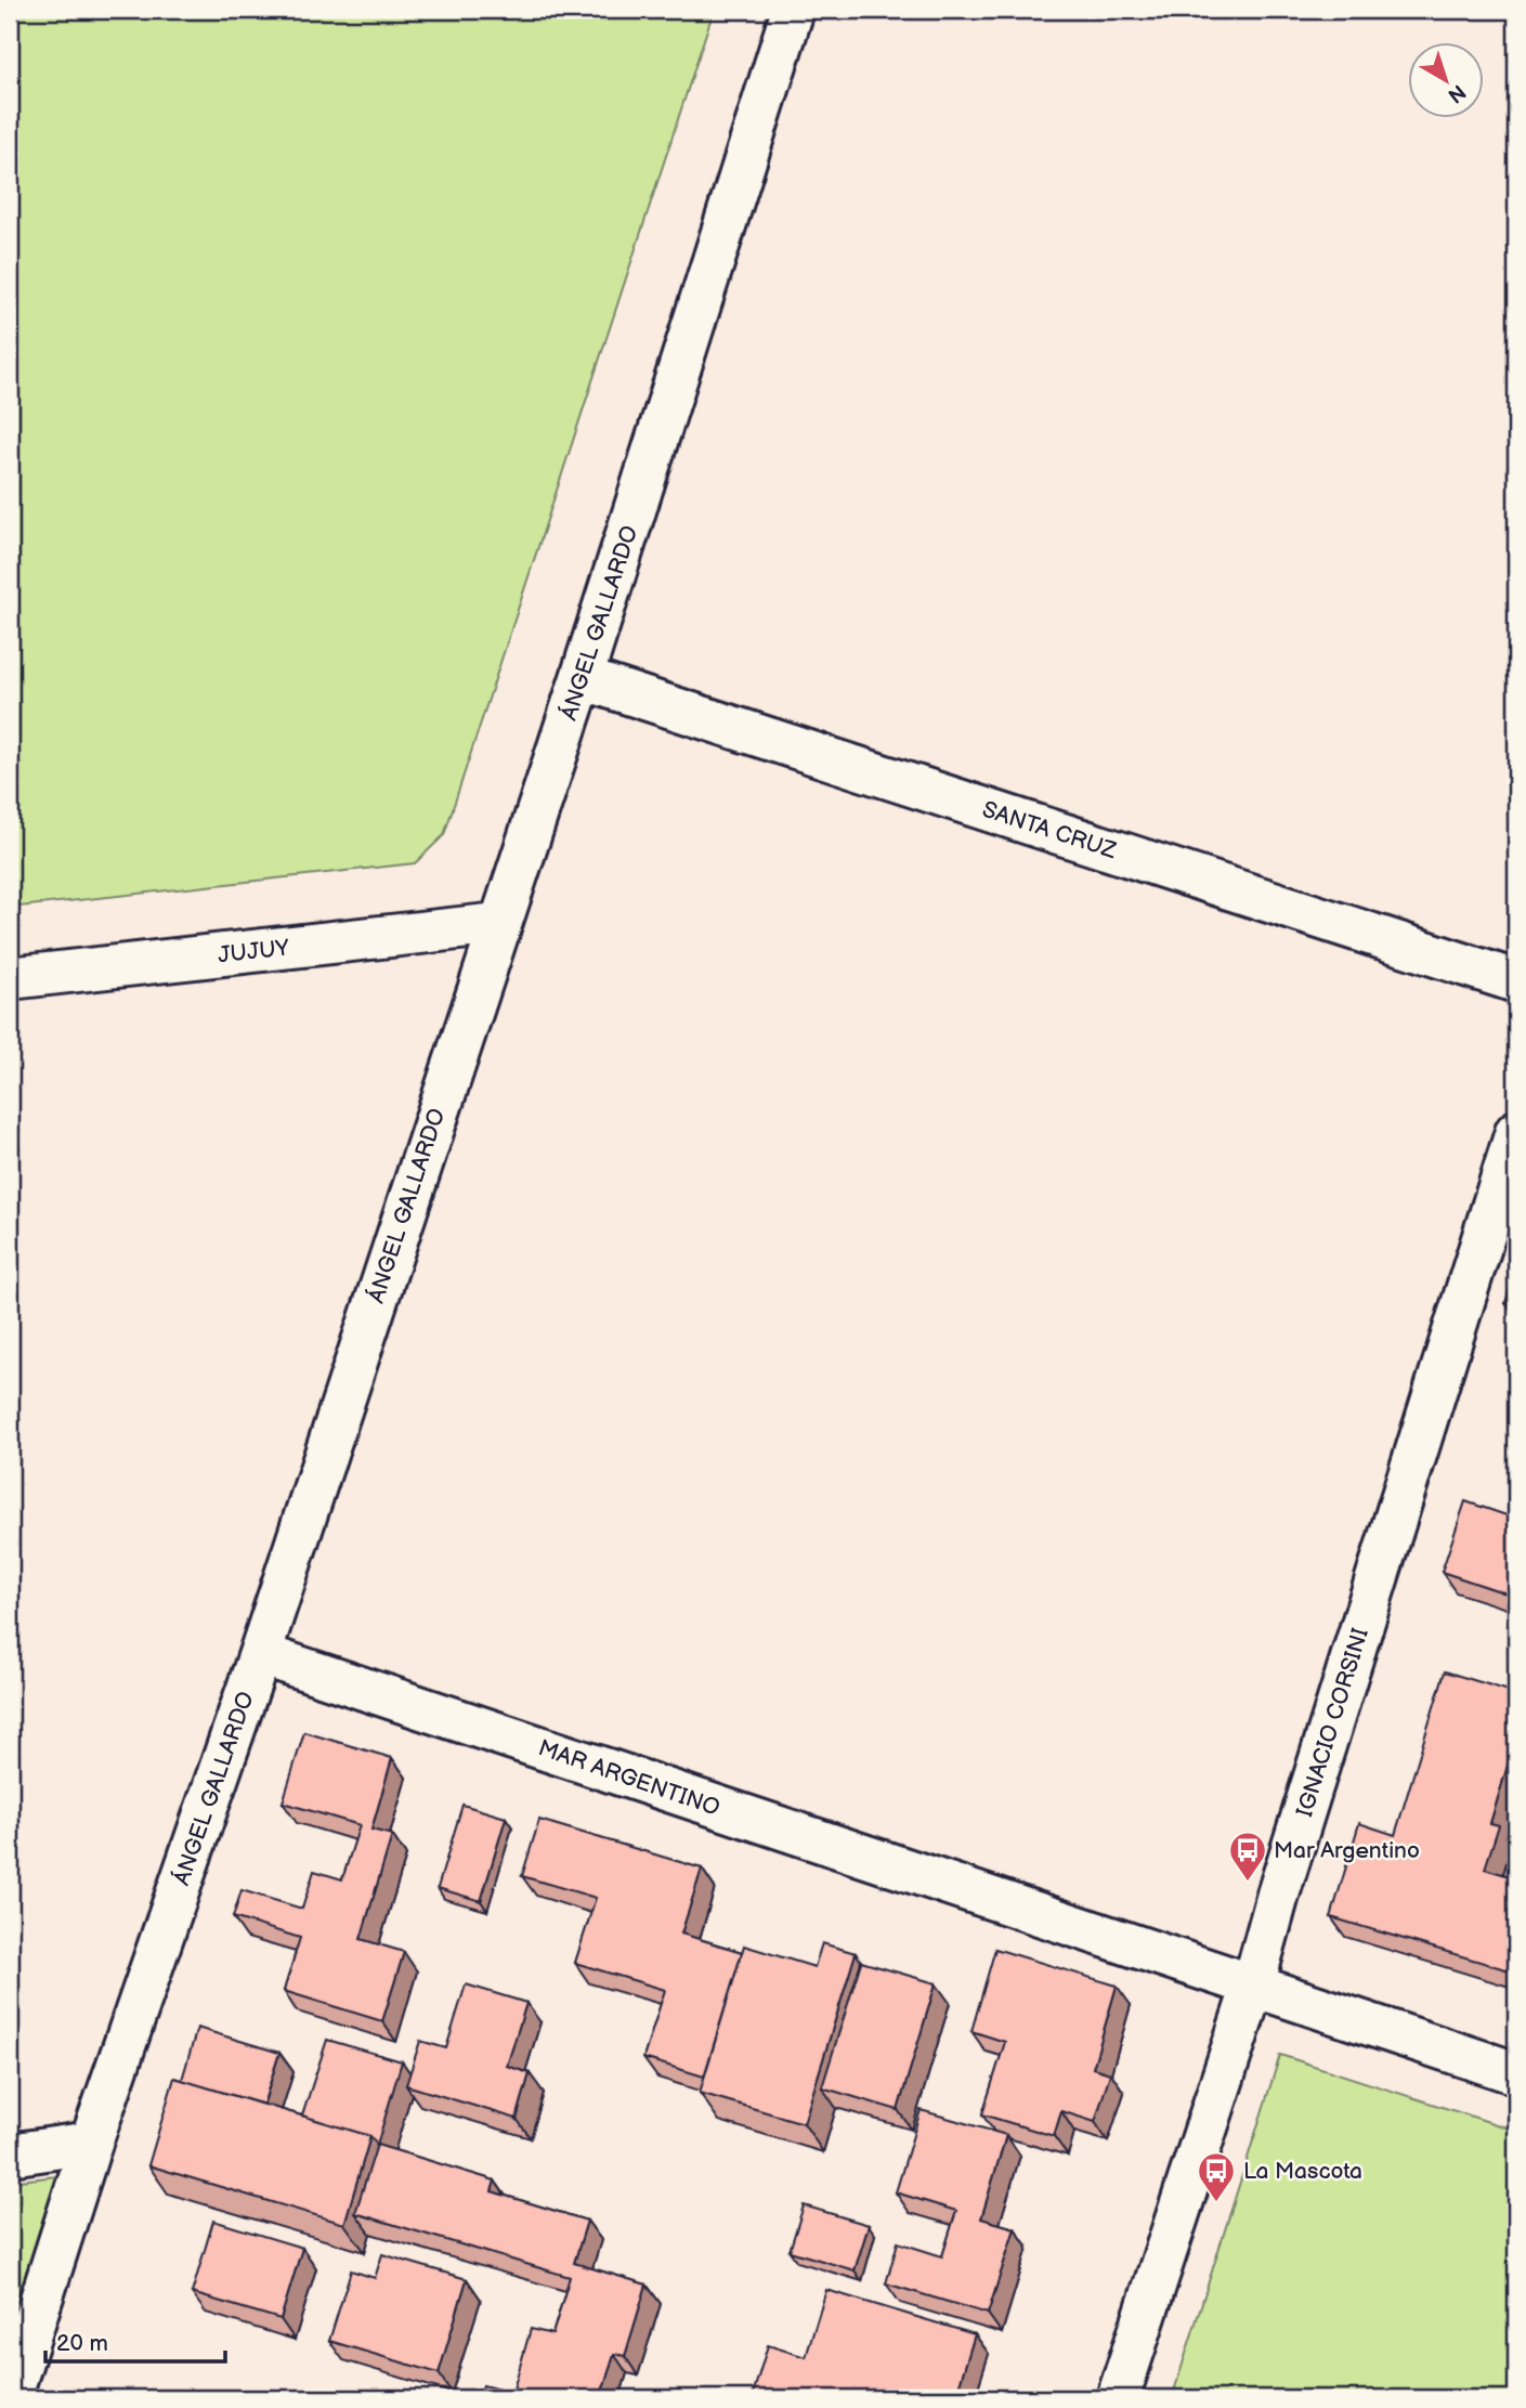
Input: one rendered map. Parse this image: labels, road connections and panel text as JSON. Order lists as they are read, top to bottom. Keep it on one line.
{"streets":{"street":["ÁNGEL GALLARDO","SANTA CRUZ","JUJUY","IGNACIO CORSINI","MAR ARGENTINO"]},"crossings":[["ÁNGEL GALLARDO","SANTA CRUZ"],["ÁNGEL GALLARDO","JUJUY"],["ÁNGEL GALLARDO","MAR ARGENTINO"],["IGNACIO CORSINI","MAR ARGENTINO"]],"places":{"bus stop":["Mar Argentino","La Mascota"]},"scale_bar":"20 m","north":"bottom right"}
